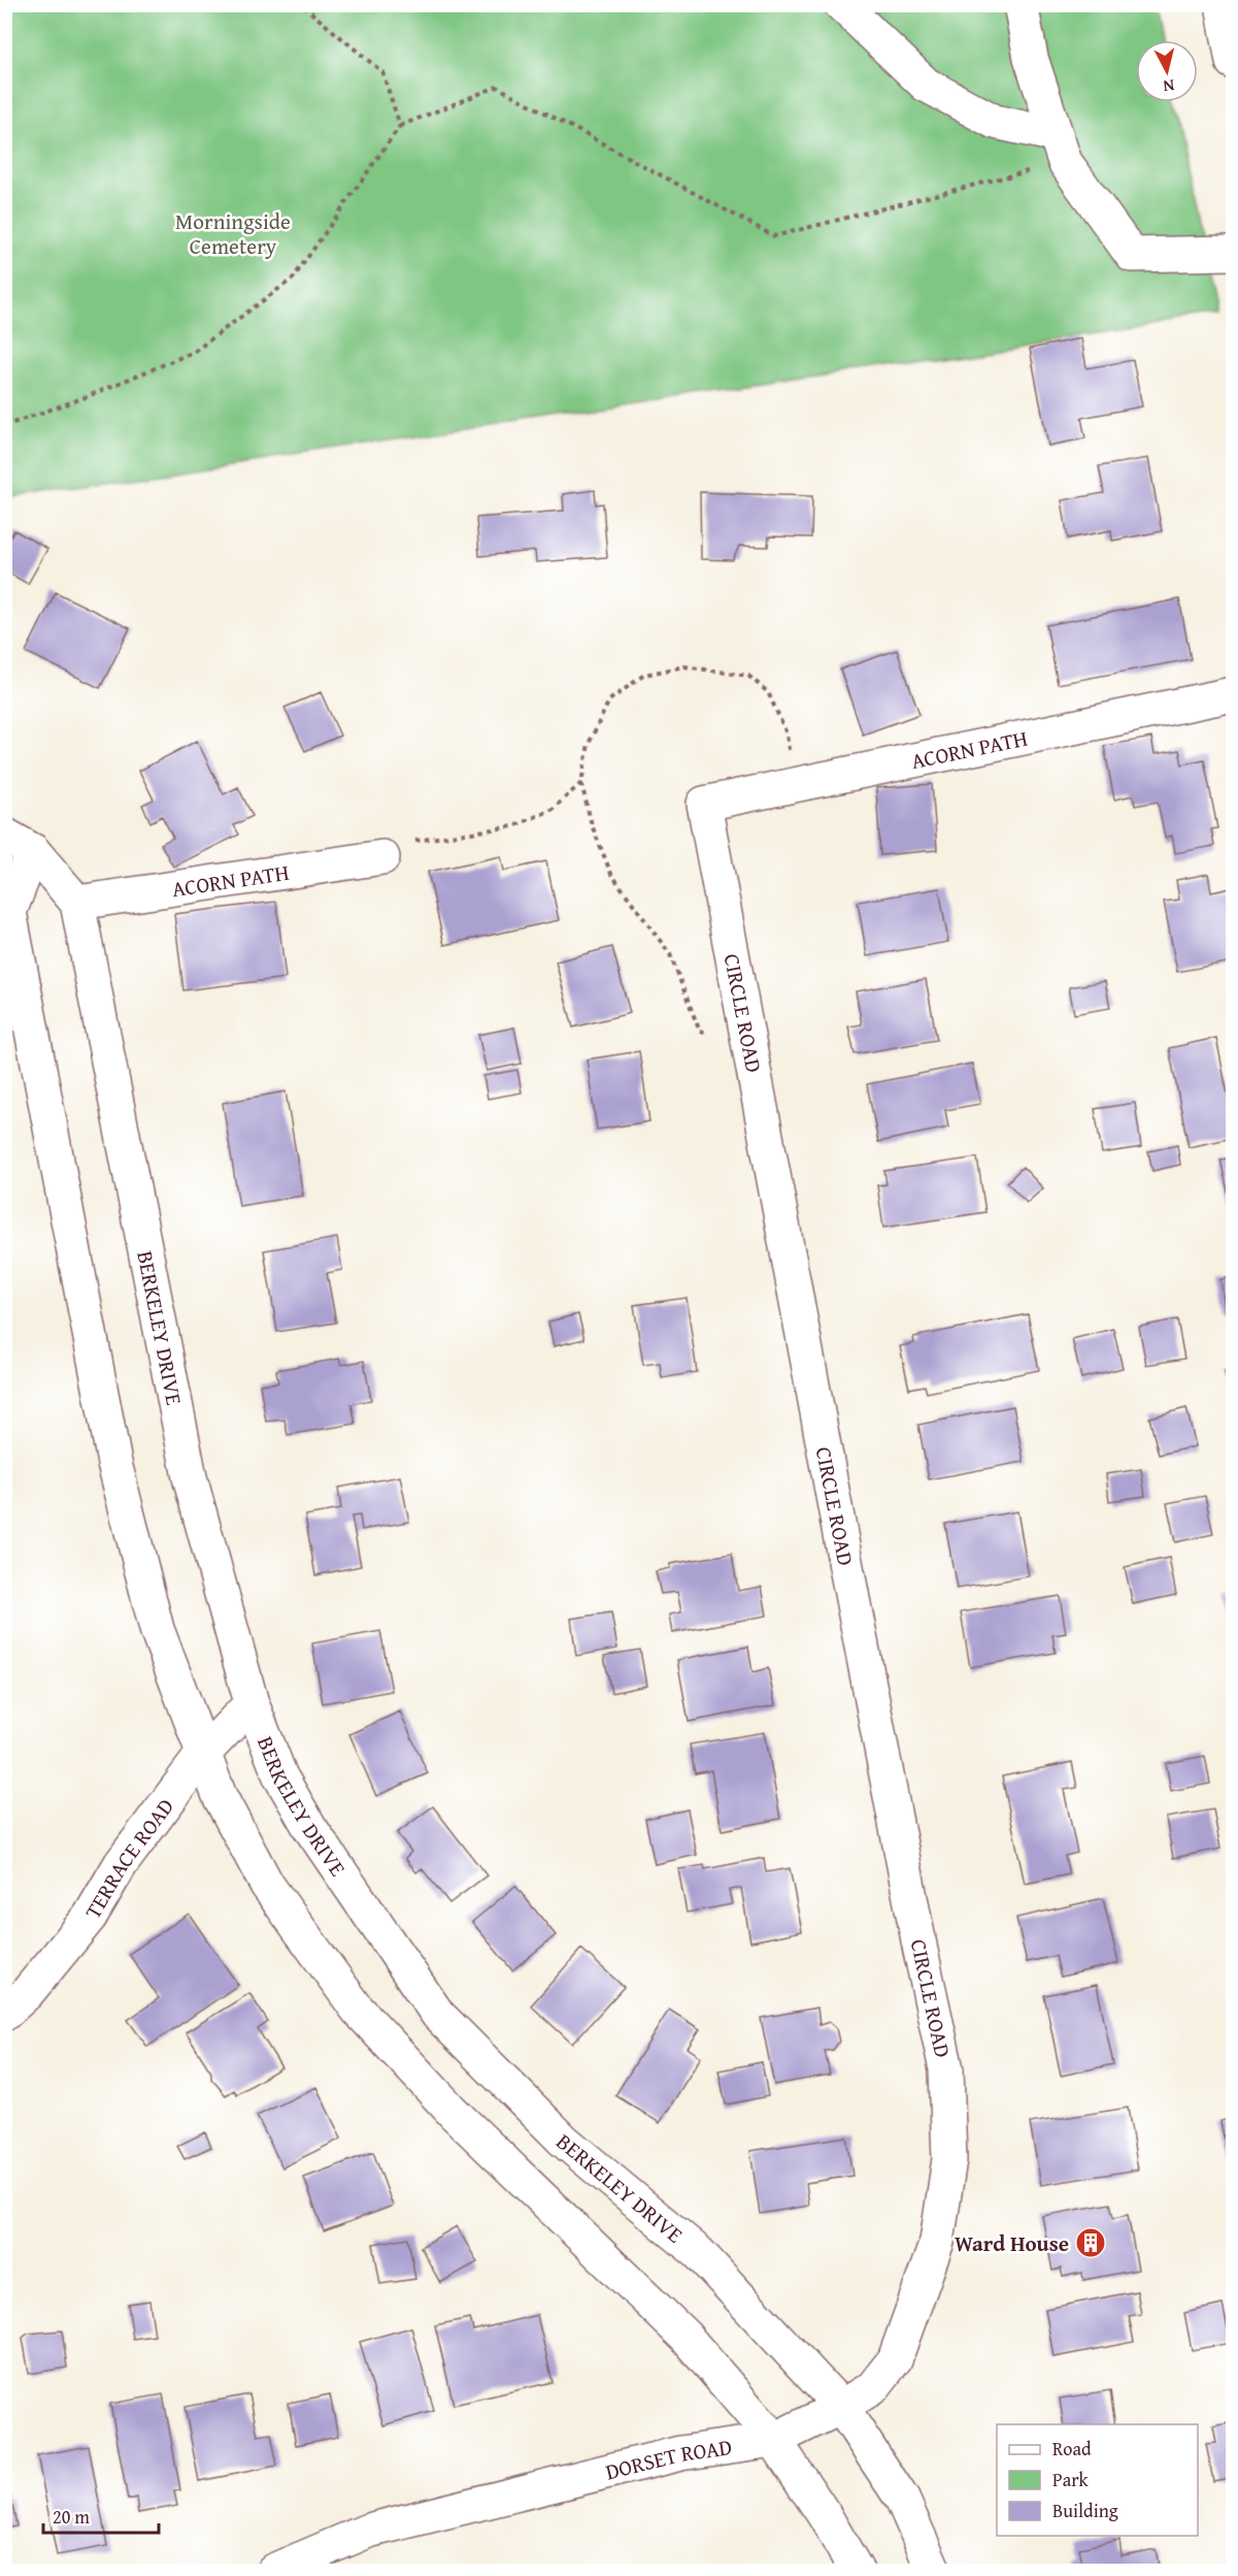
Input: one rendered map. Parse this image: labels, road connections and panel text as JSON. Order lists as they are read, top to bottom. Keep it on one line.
{"streets":{"street":["ACORN PATH","CIRCLE ROAD","BERKELEY DRIVE","TERRACE ROAD","DORSET ROAD"]},"crossings":[["ACORN PATH","CIRCLE ROAD"],["ACORN PATH","BERKELEY DRIVE"],["CIRCLE ROAD","DORSET ROAD"],["BERKELEY DRIVE","TERRACE ROAD"],["BERKELEY DRIVE","DORSET ROAD"]],"parks":["Morningside Cemetery"],"places":{"building":["Ward House"]},"legend":["Road","Park","Building"],"scale_bar":"20 m","north":"bottom"}
